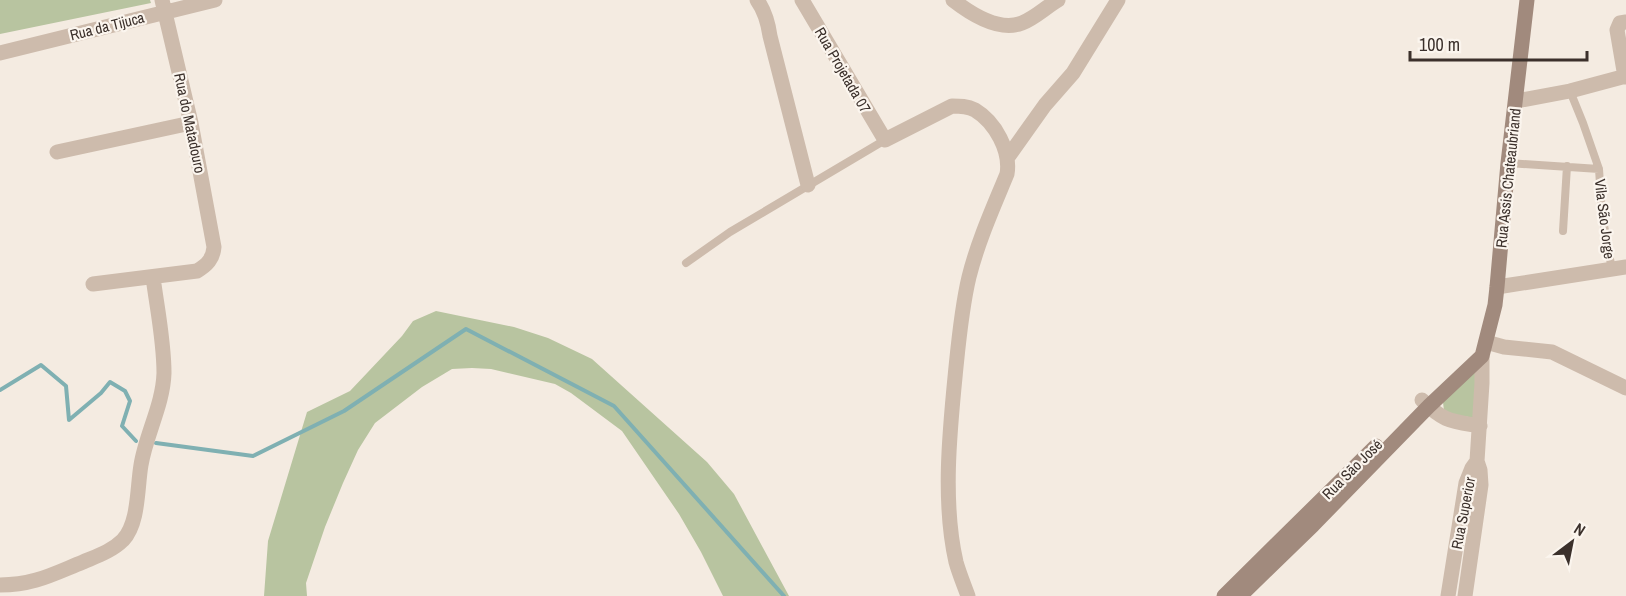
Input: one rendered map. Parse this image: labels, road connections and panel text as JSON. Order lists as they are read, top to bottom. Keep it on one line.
{"streets":{"street":["Rua da Tijuca","Rua Projetada 07","Rua do Matadouro","Rua Assis Chateaubriand","Rua São José","Rua Superior"],"lane":["Vila São Jorge"]},"crossings":[["Rua da Tijuca","Rua do Matadouro"],["Rua Assis Chateaubriand","Vila São Jorge"],["Rua Assis Chateaubriand","Rua São José"]],"scale_bar":"100 m","north":"top right"}
